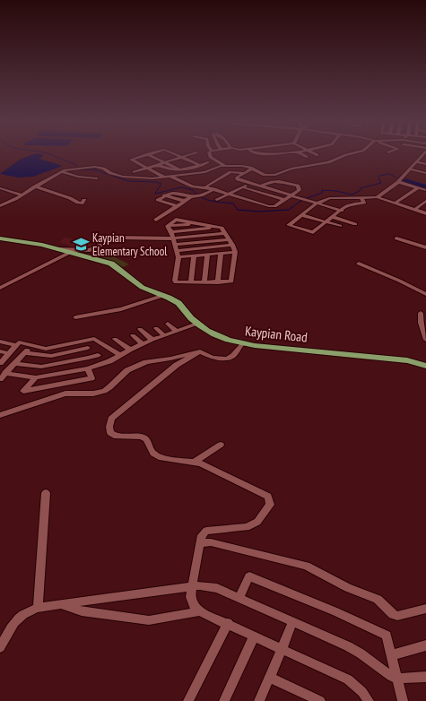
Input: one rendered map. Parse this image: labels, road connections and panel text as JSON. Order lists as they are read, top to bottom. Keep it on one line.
{"streets":{"main road":["Kaypian Road"]},"places":{"school or university":["Kaypian Elementary School"]}}
